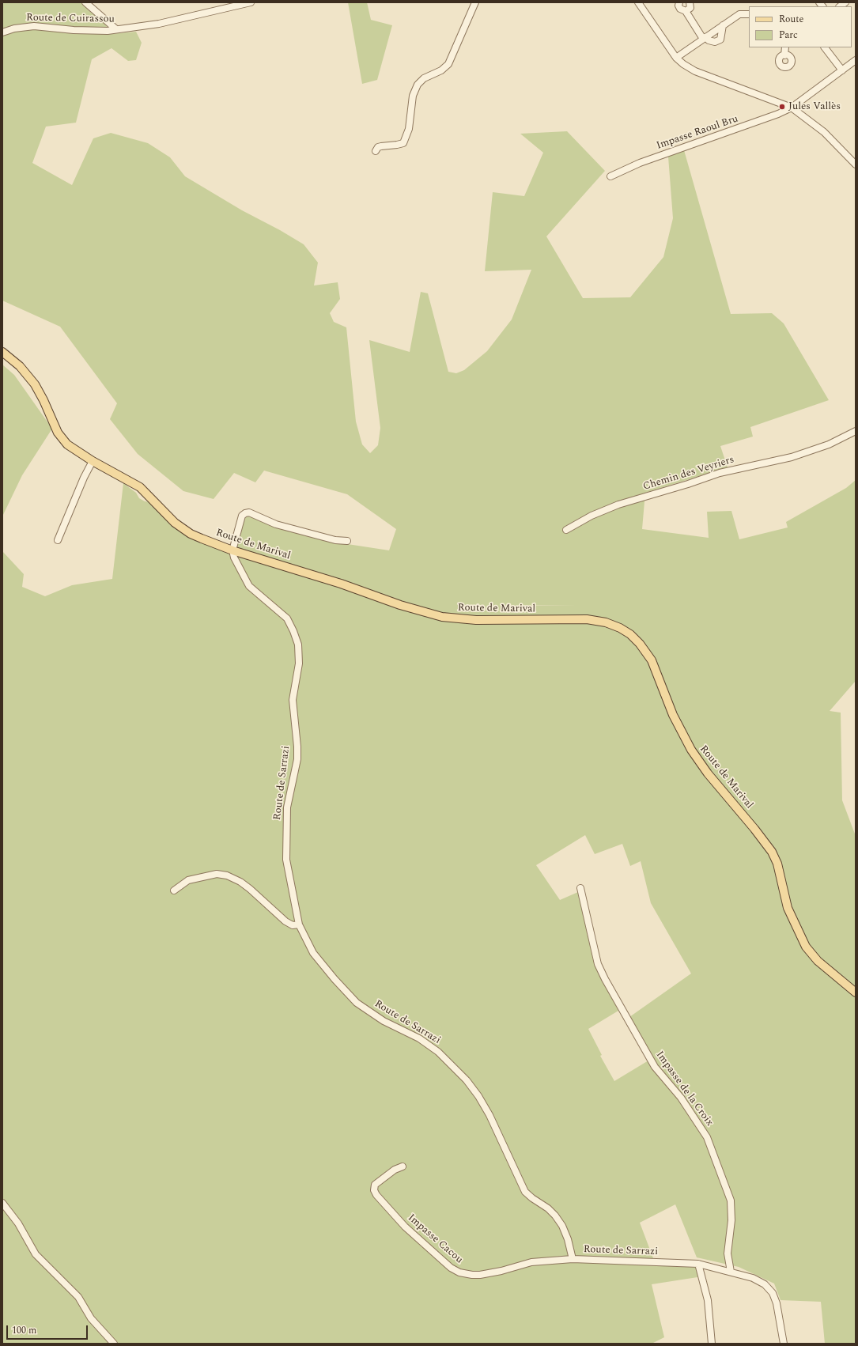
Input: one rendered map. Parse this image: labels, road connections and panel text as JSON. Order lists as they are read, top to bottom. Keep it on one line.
{"streets":{"main road":["Route de Marival"],"street":["Route de Cuirassou","Impasse Raoul Bru","Chemin des Veyriers","Route de Sarrazi","Impasse de la Croix","Impasse Cacou"]},"crossings":[["Route de Marival","Route de Sarrazi"],["Route de Sarrazi","Impasse de la Croix"],["Route de Sarrazi","Impasse Cacou"]],"places":["Jules Vallès"],"legend":["Route","Parc"],"scale_bar":"100 m"}
